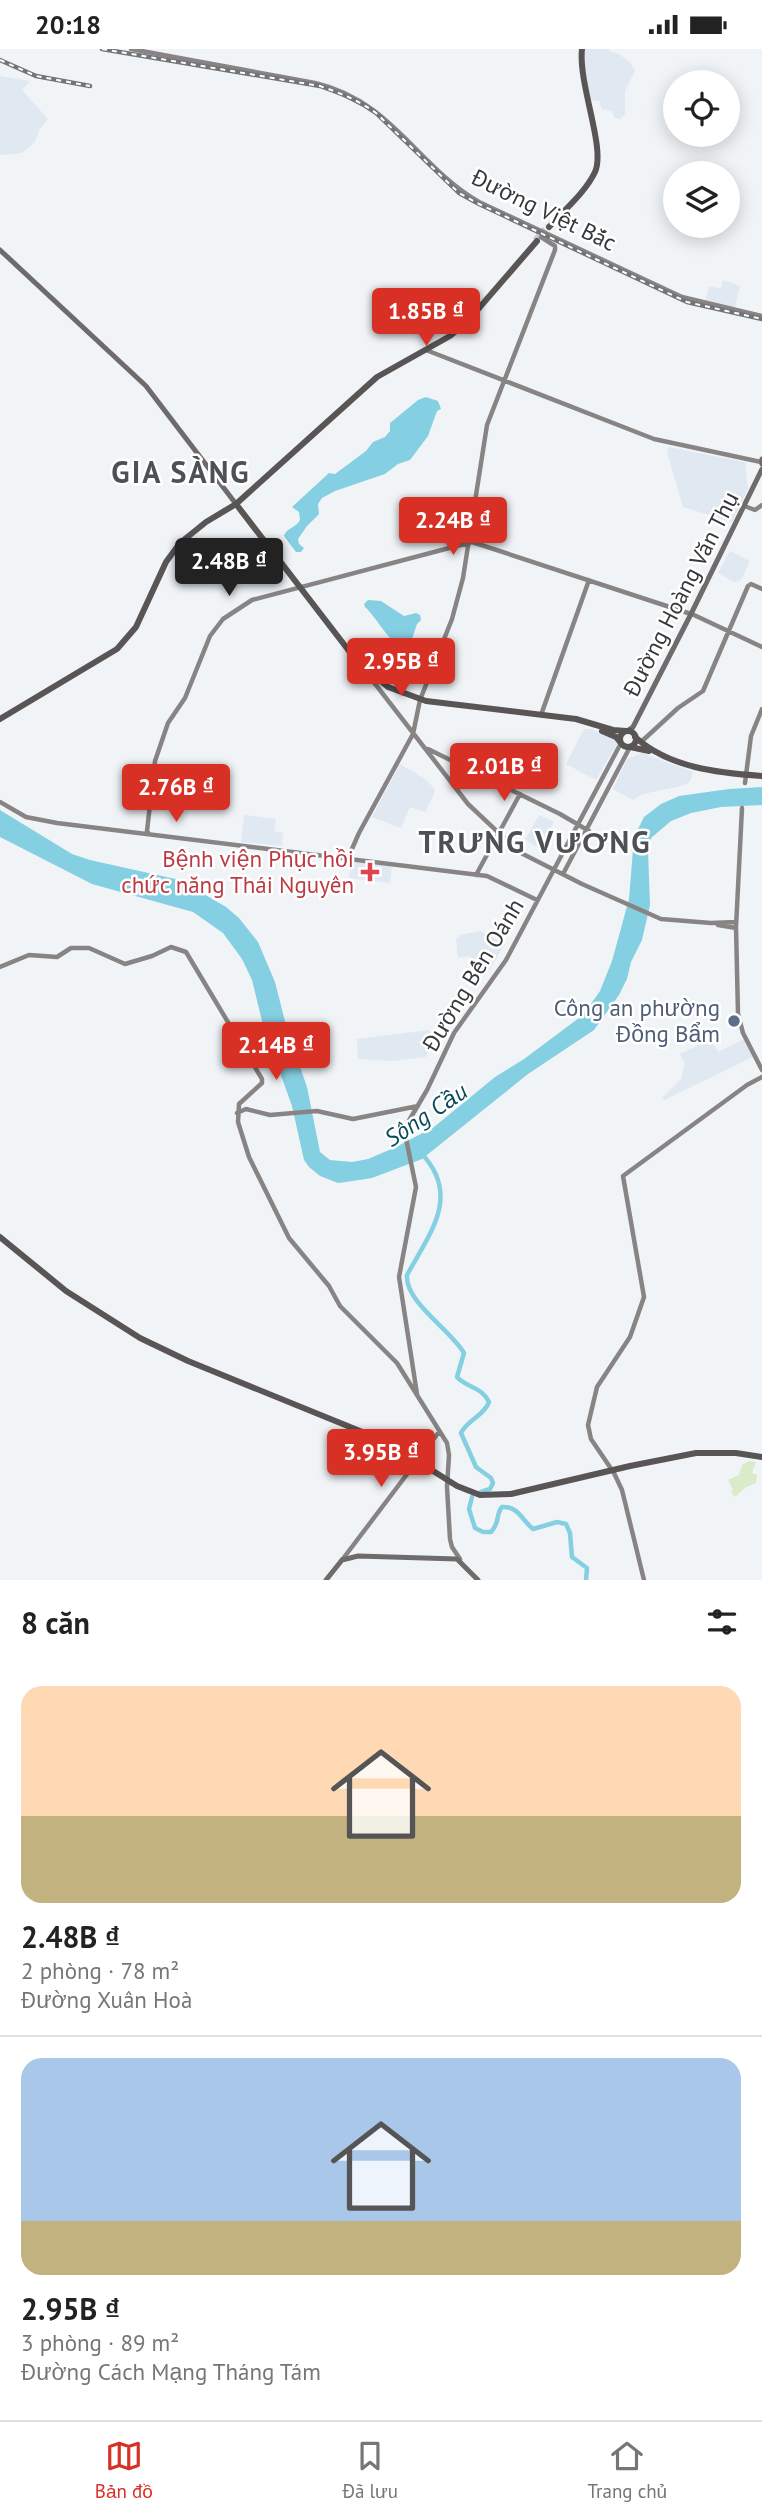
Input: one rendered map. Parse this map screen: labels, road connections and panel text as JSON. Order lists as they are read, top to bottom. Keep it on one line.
{"streets":{"main road":["Đường Hoàng Văn Thụ"],"street":["Đường Việt Bắc","Đường Bến Oánh"]},"districts":["GIA SÀNG","TRƯNG VƯƠNG"],"water":["Sông Cầu"],"places":{"health":["Bệnh viện Phục hồi chức năng Thái Nguyên"],"other":["Công an phường Đồng Bẩm"]},"page":{"status":"20:18","price":["1.85B ₫","2.24B ₫","2.48B ₫","2.95B ₫","2.01B ₫","2.76B ₫","2.14B ₫","3.95B ₫"],"heading":"8 căn","list":[{"name":"2.48B ₫","note":"2 phòng · 78 m² · Đường Xuân Hoà"},{"name":"2.95B ₫","note":"3 phòng · 89 m² · Đường Cách Mạng Tháng Tám"}],"tabs":["Bản đồ","Đã lưu","Trang chủ"]}}
